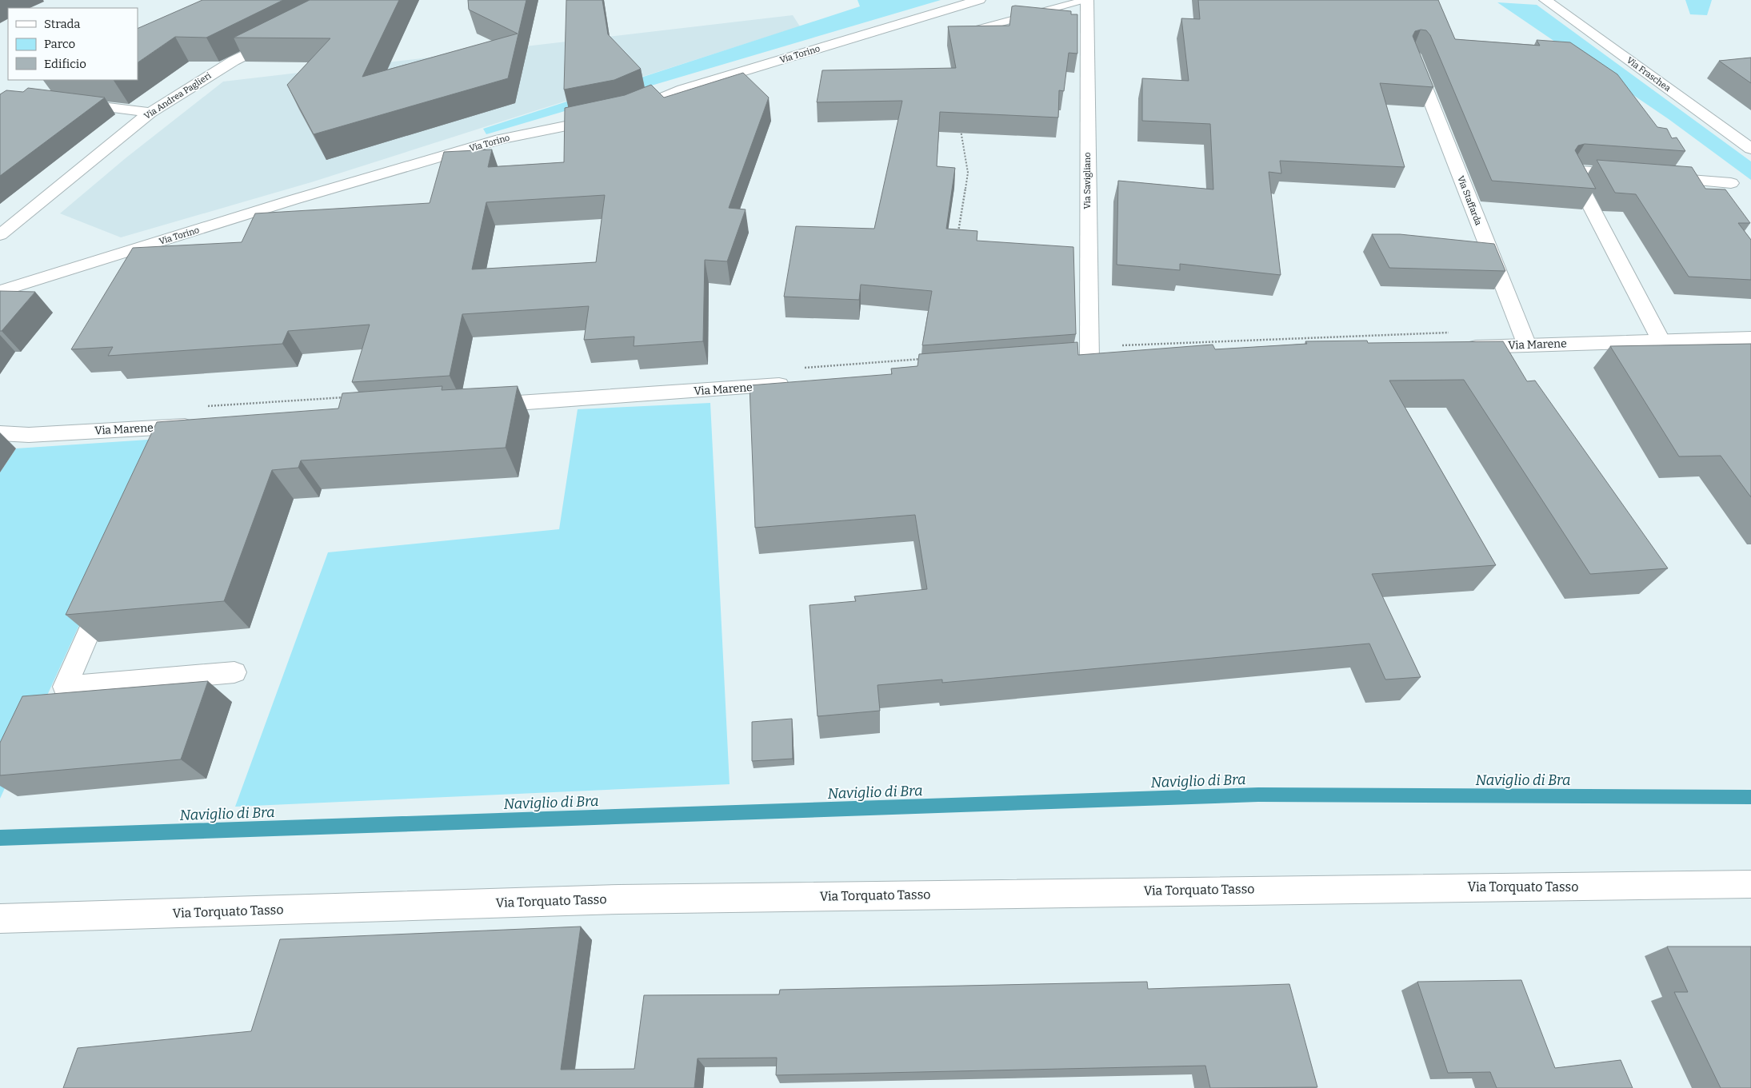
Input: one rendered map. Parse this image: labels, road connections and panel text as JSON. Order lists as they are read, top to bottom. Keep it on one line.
{"streets":{"street":["Via Torino","Via Fraschea","Via Andrea Paglieri","Via Savigliano","Via Staffarda","Via Marene","Via Torquato Tasso"]},"crossings":[["Via Staffarda","Via Marene"]],"water":["Naviglio di Bra"],"legend":["Strada","Parco","Edificio"]}
